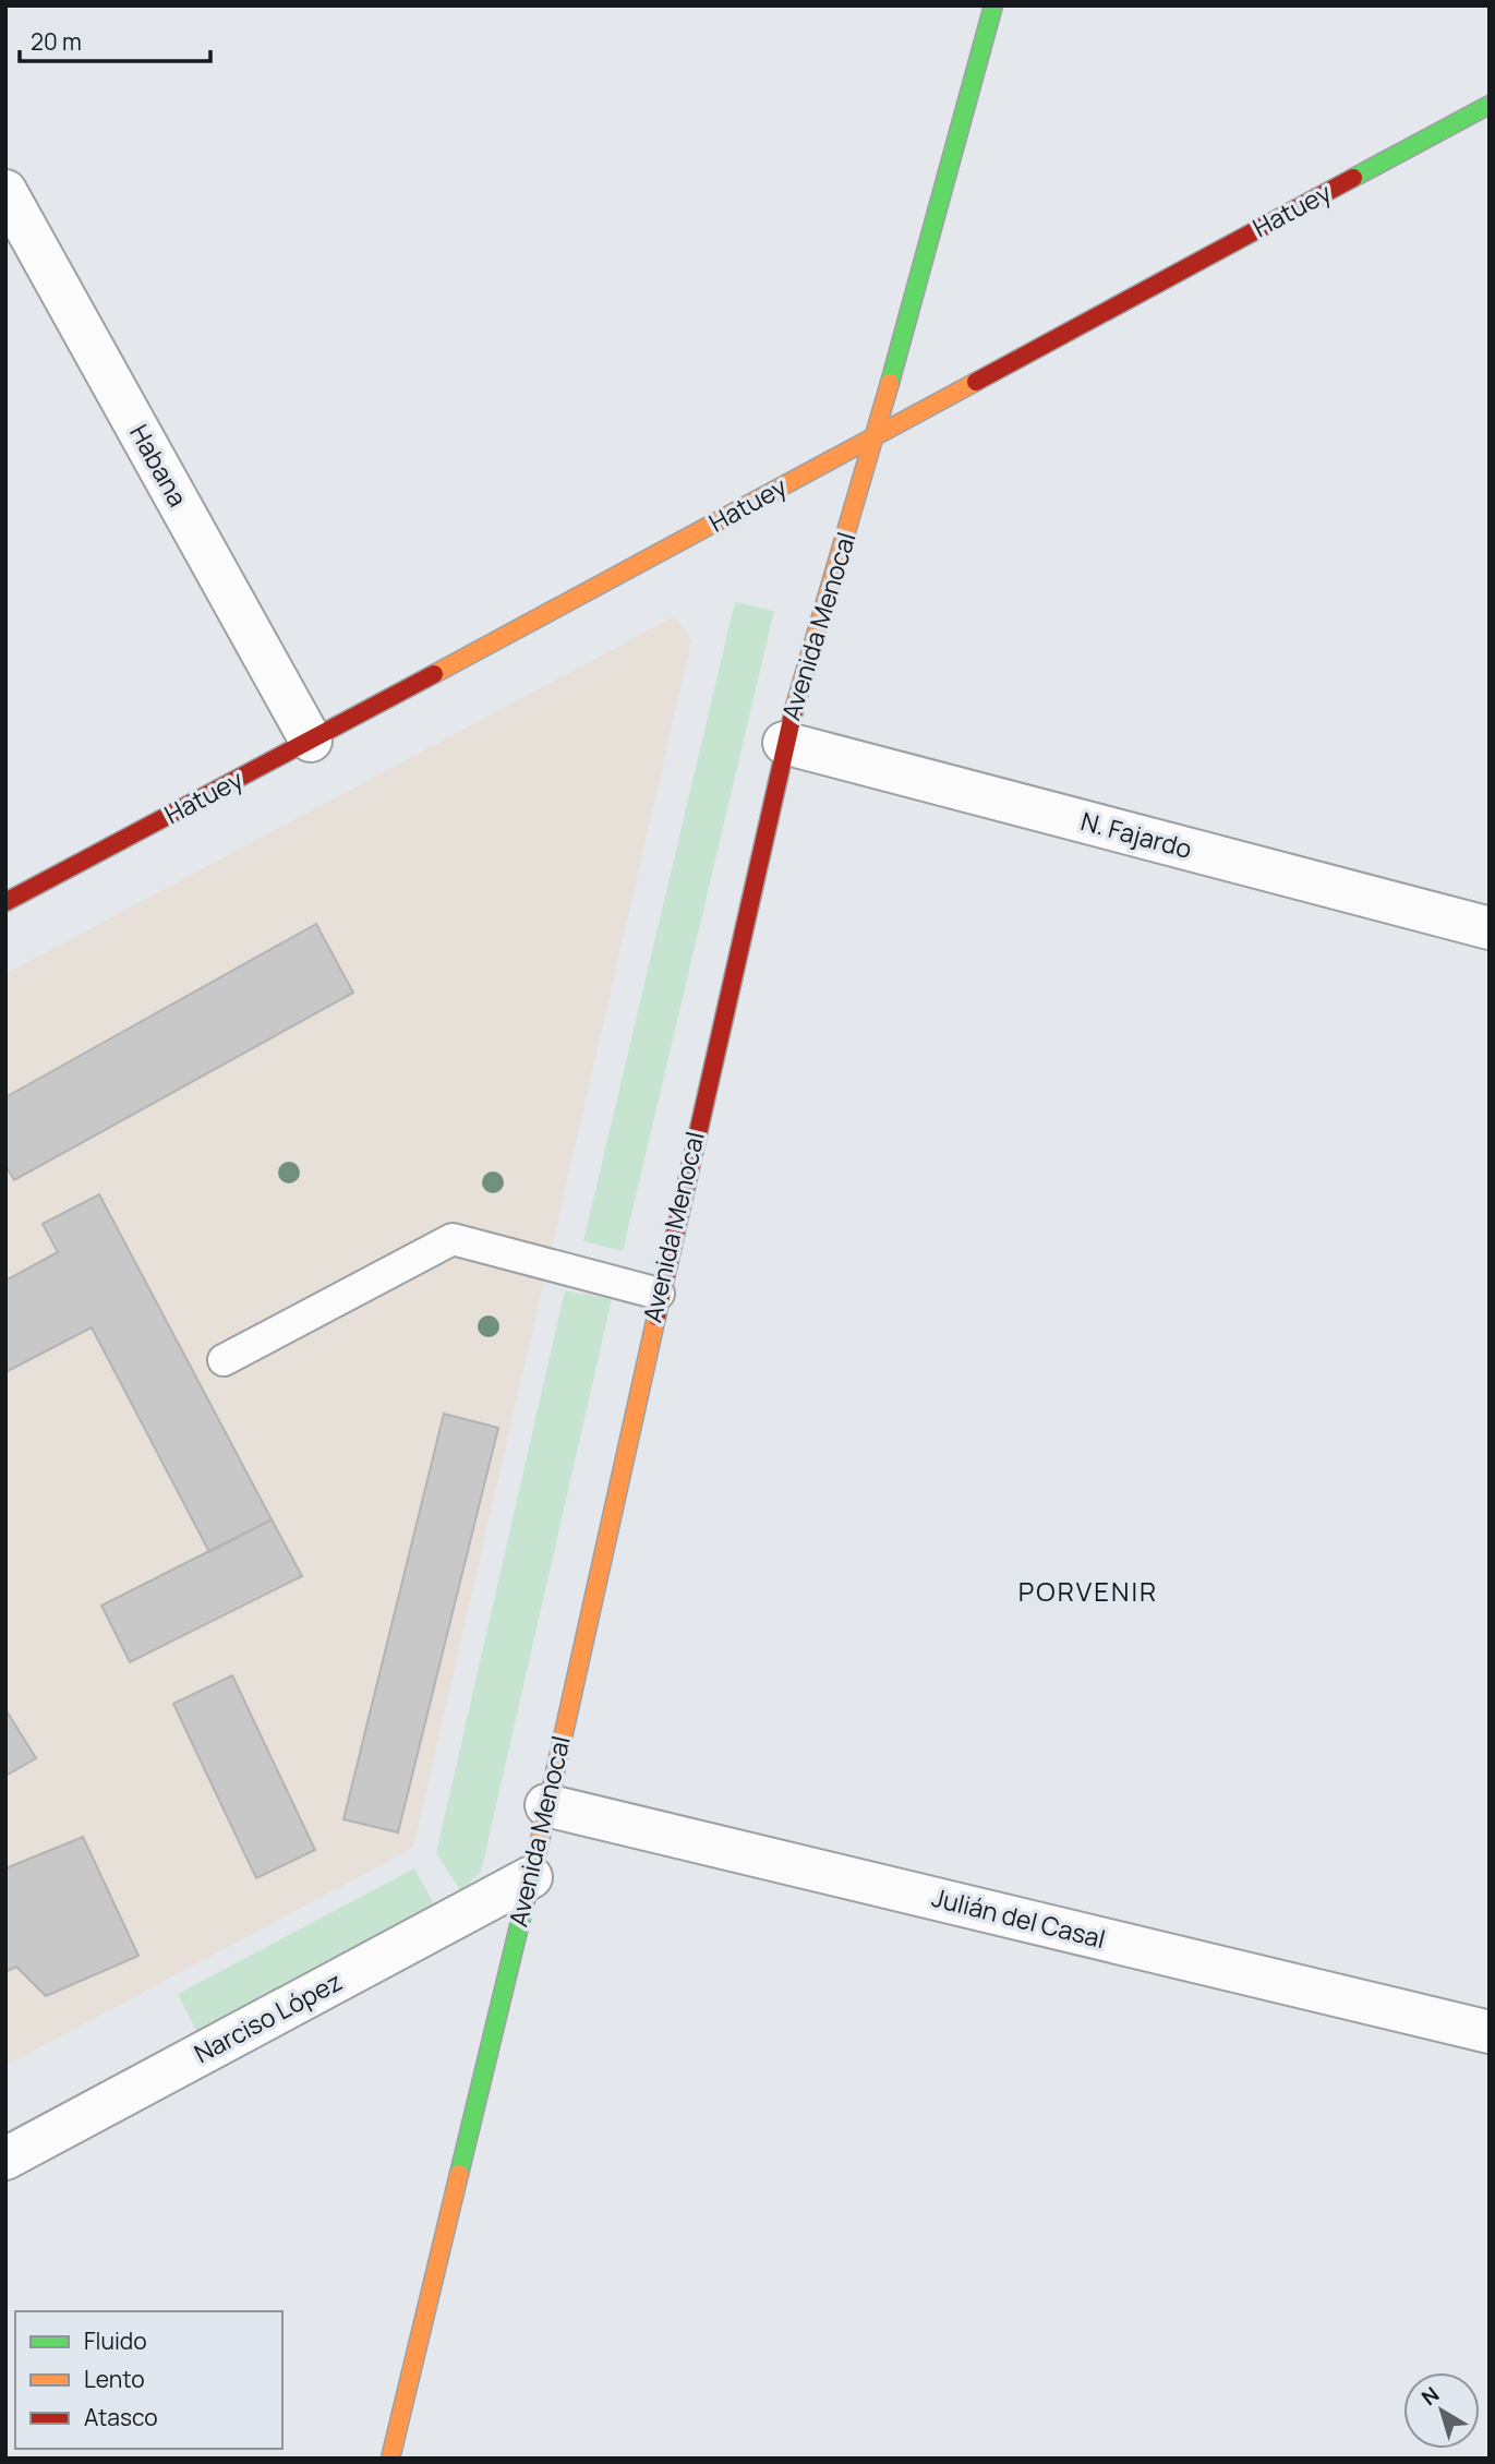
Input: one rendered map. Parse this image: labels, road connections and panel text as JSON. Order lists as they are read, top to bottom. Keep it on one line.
{"streets":{"street":["Hatuey","Habana","Avenida Menocal","N. Fajardo","Julián del Casal","Narciso López"]},"crossings":[["Hatuey","Habana"],["Hatuey","Avenida Menocal"],["Avenida Menocal","N. Fajardo"],["Avenida Menocal","Julián del Casal"],["Avenida Menocal","Narciso López"]],"districts":["PORVENIR"],"legend":["Fluido","Lento","Atasco"],"scale_bar":"20 m","north":"top left"}
